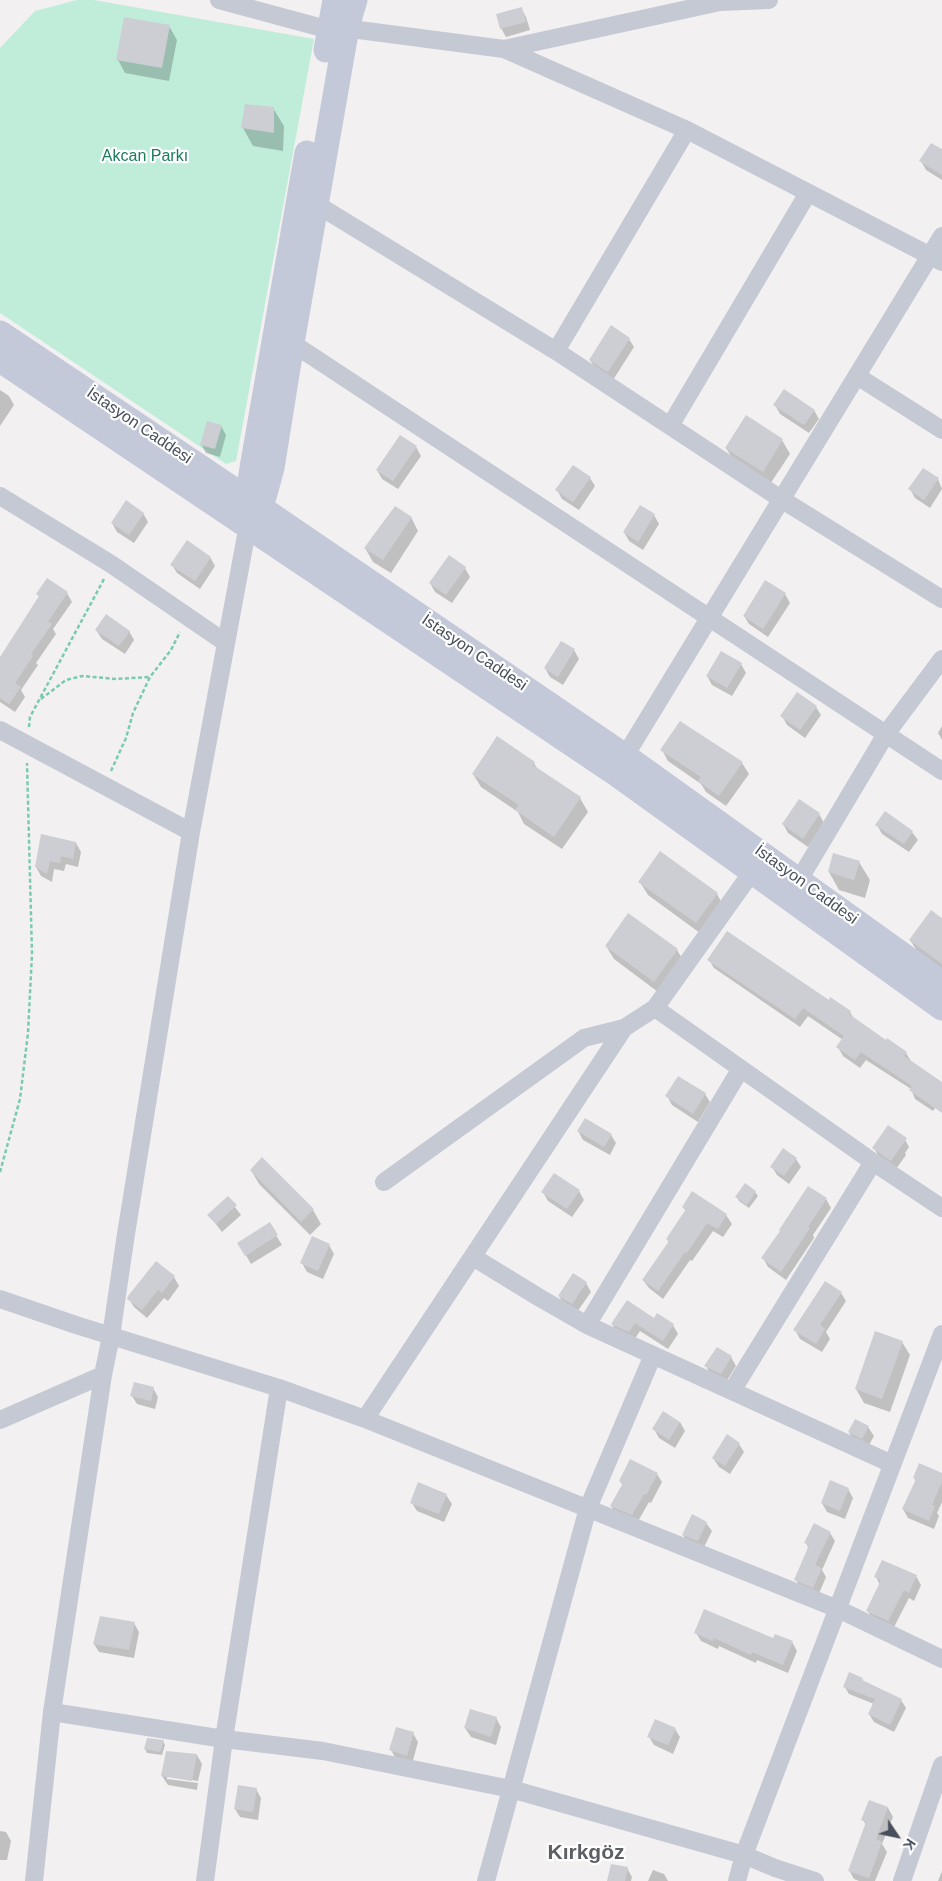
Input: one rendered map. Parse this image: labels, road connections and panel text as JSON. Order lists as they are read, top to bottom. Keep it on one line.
{"streets":{"main road":["İstasyon Caddesi"]},"districts":["Kırkgöz"],"parks":["Akcan Parkı"],"north":"bottom right"}
